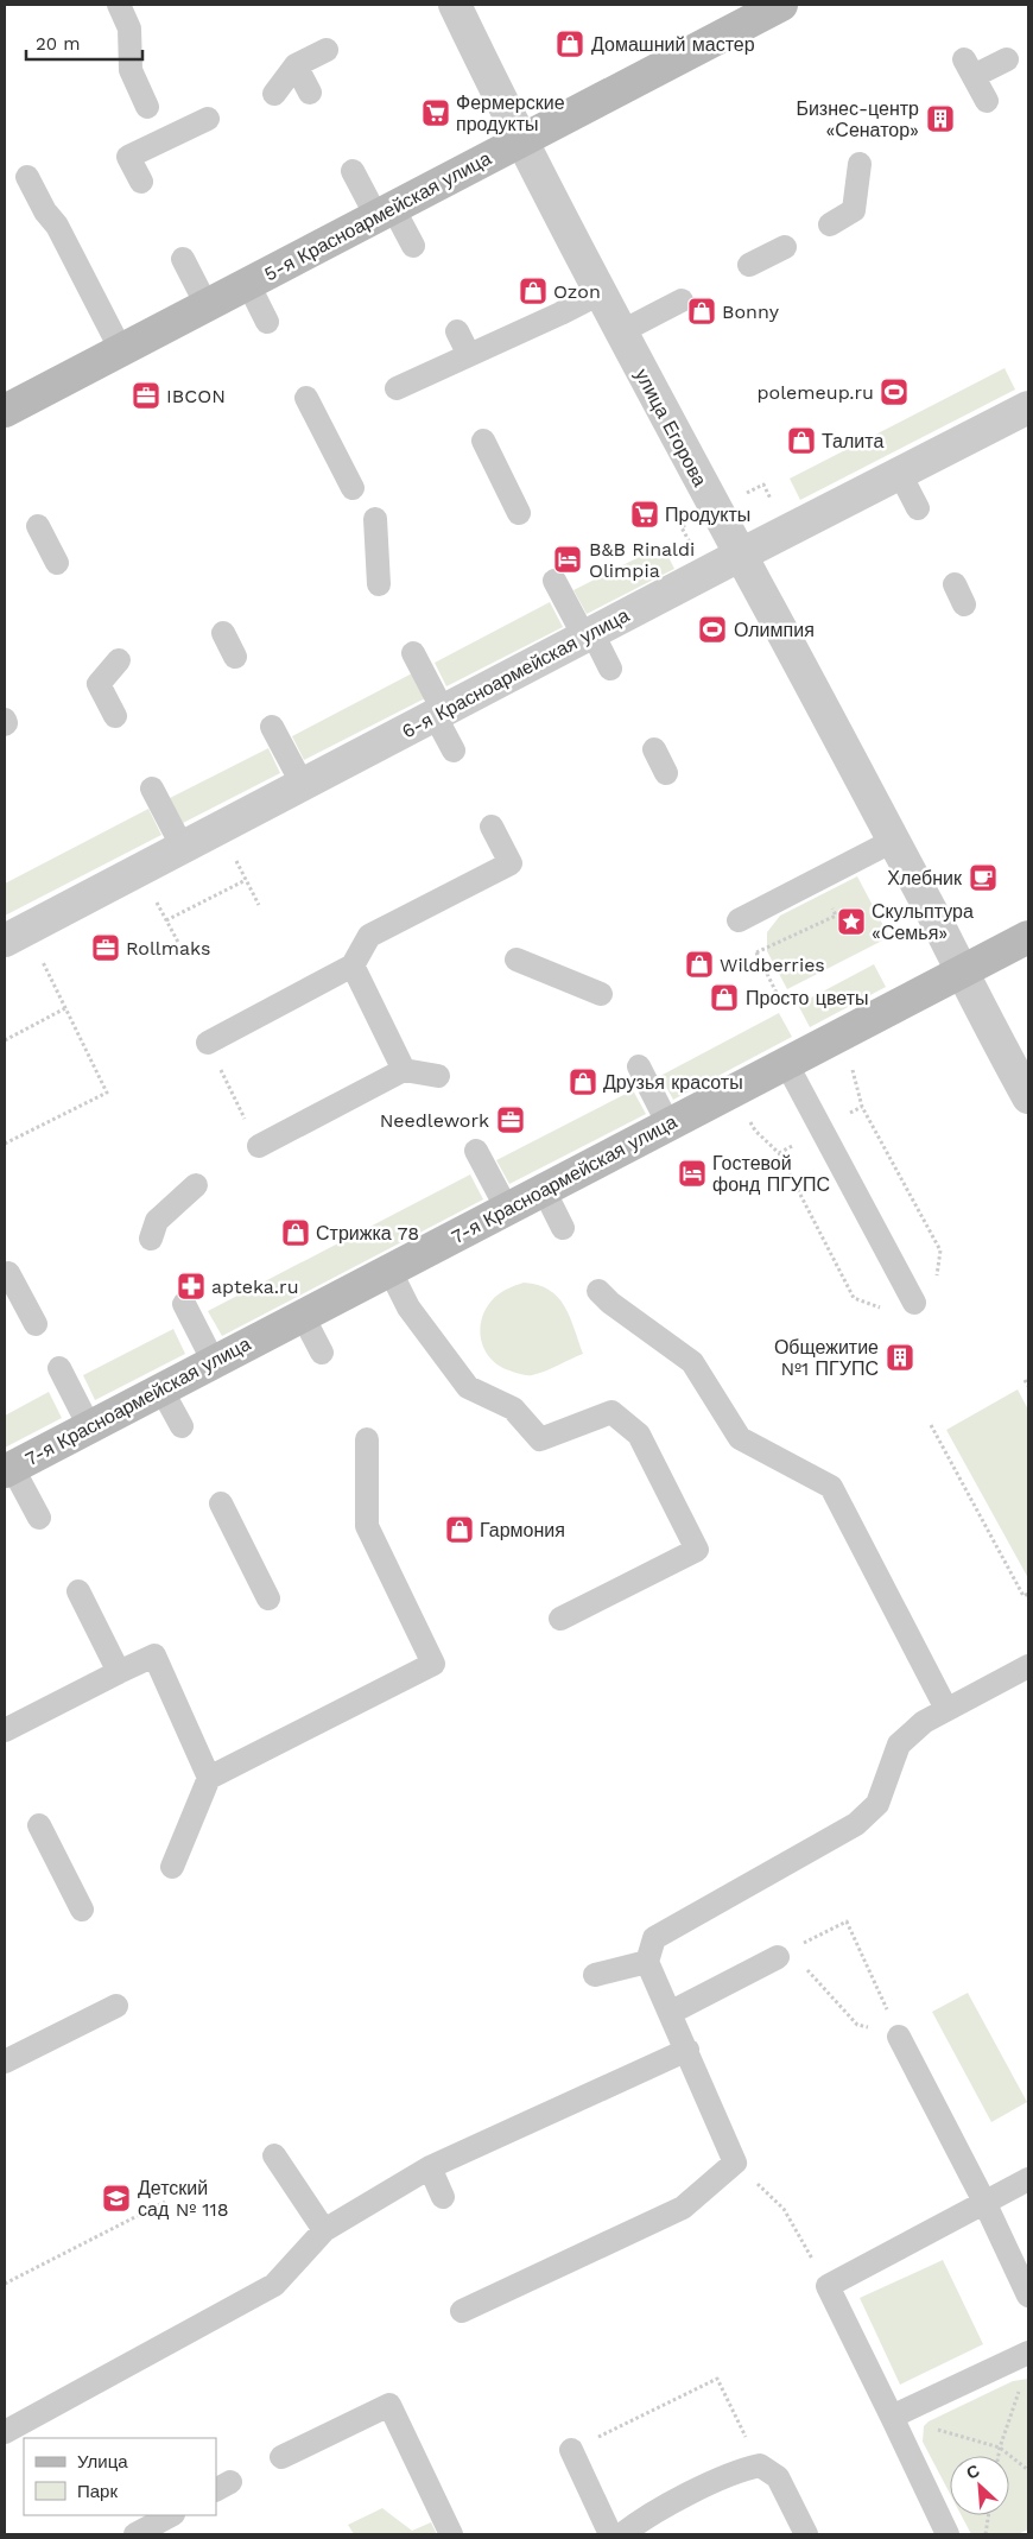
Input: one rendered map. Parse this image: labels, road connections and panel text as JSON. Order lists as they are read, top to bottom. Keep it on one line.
{"streets":{"street":["5-я Красноармейская улица","улица Егорова","6-я Красноармейская улица","7-я Красноармейская улица"]},"crossings":[["5-я Красноармейская улица","улица Егорова"],["улица Егорова","6-я Красноармейская улица"],["улица Егорова","7-я Красноармейская улица"]],"places":{"shop":["Домашний мастер","Ozon","Bonny","Талита","Wildberries","Просто цветы","Друзья красоты","Стрижка 78","Гармония"],"supermarket":["Фермерские продукты","Продукты"],"building":["Бизнес-центр «Сенатор»","Общежитие №1 ПГУПС"],"sports":["polemeup.ru","Олимпия"],"office":["IBCON","Rollmaks","Needlework"],"hotel":["B&B Rinaldi Olimpia","Гостевой фонд ПГУПС"],"cafe":["Хлебник"],"place":["Скульптура «Семья»"],"pharmacy":["apteka.ru"],"school or university":["Детский сад № 118"]},"legend":["Улица","Парк"],"scale_bar":"20 m","north":"top left"}
